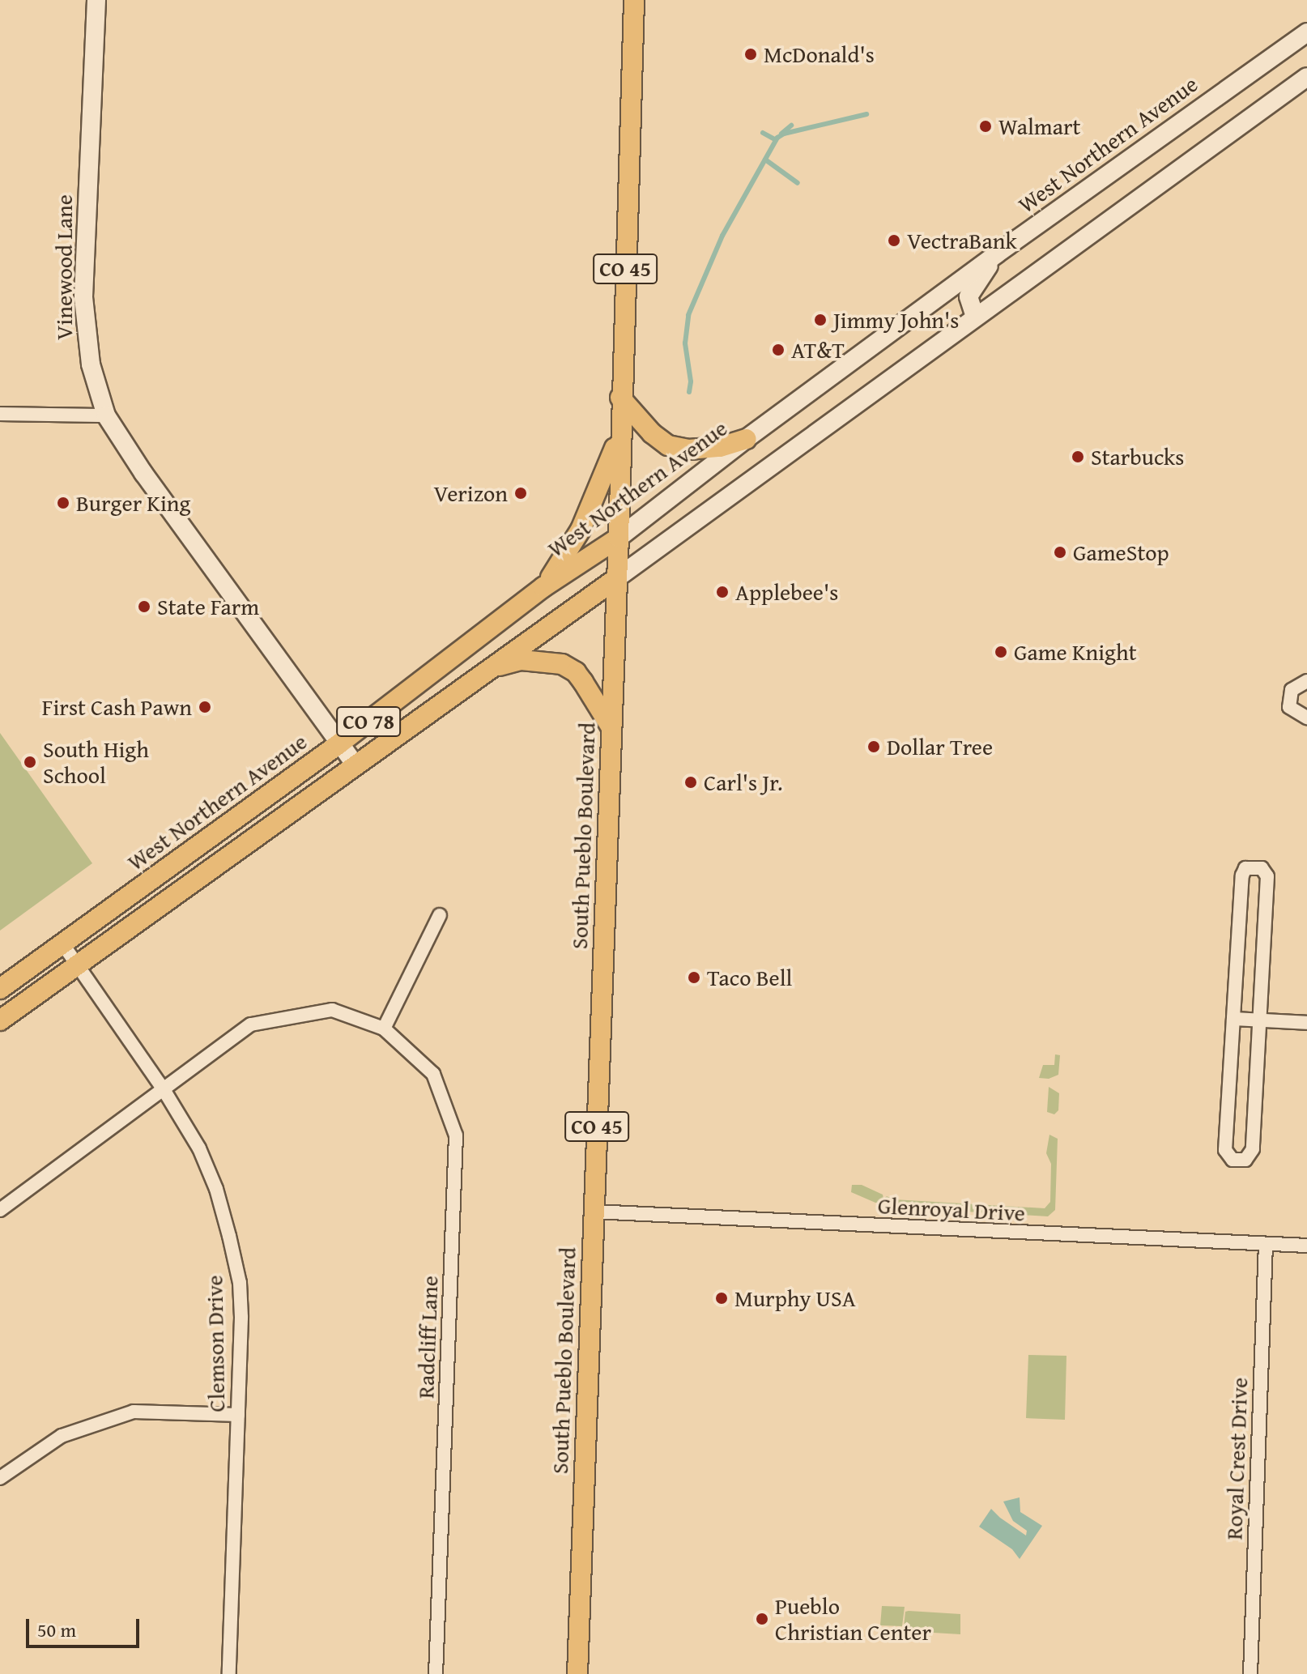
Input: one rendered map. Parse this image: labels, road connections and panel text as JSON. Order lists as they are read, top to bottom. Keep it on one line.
{"streets":{"main road":["West Northern Avenue","Vinewood Lane","CO 45","CO 78","South Pueblo Boulevard"],"street":["Glenroyal Drive","Radcliff Lane","Clemson Drive","Royal Crest Drive"]},"crossings":[["West Northern Avenue","Vinewood Lane"],["West Northern Avenue","South Pueblo Boulevard"],["West Northern Avenue","Clemson Drive"],["Vinewood Lane","CO 78"],["CO 78","South Pueblo Boulevard"],["CO 78","Clemson Drive"],["South Pueblo Boulevard","Glenroyal Drive"],["Glenroyal Drive","Royal Crest Drive"],["Radcliff Lane","Clemson Drive"]],"places":["McDonald's","Walmart","VectraBank","Jimmy John's","AT&T","Starbucks","Verizon","Burger King","GameStop","Applebee's","State Farm","Game Knight","First Cash Pawn","Dollar Tree","South High School","Carl's Jr.","Taco Bell","Murphy USA","Pueblo Christian Center"],"scale_bar":"50 m"}
